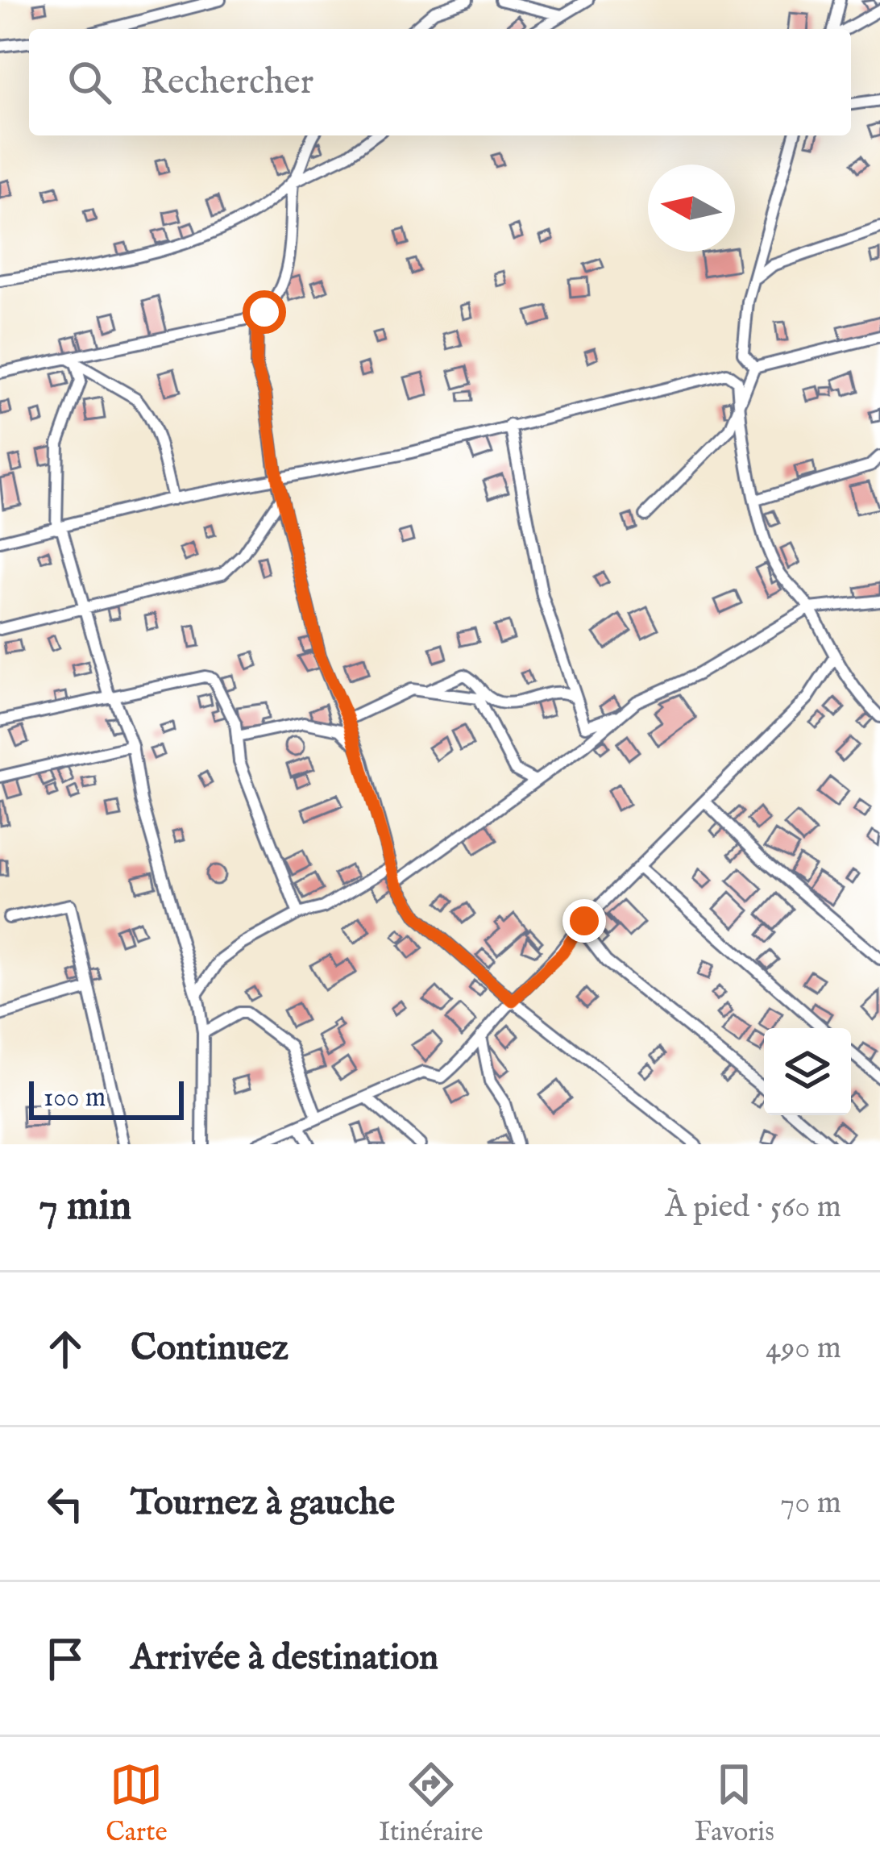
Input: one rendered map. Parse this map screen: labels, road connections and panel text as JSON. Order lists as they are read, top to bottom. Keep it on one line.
{"scale_bar":"100 m","north":"left","page":{"search":"Rechercher","scale":"100 m","heading":["7 min","À pied · 560 m"],"list":[["Continuez","490 m"],["Tournez à gauche","70 m"],"Arrivée à destination"],"nav":["Carte","Itinéraire","Favoris"]}}
